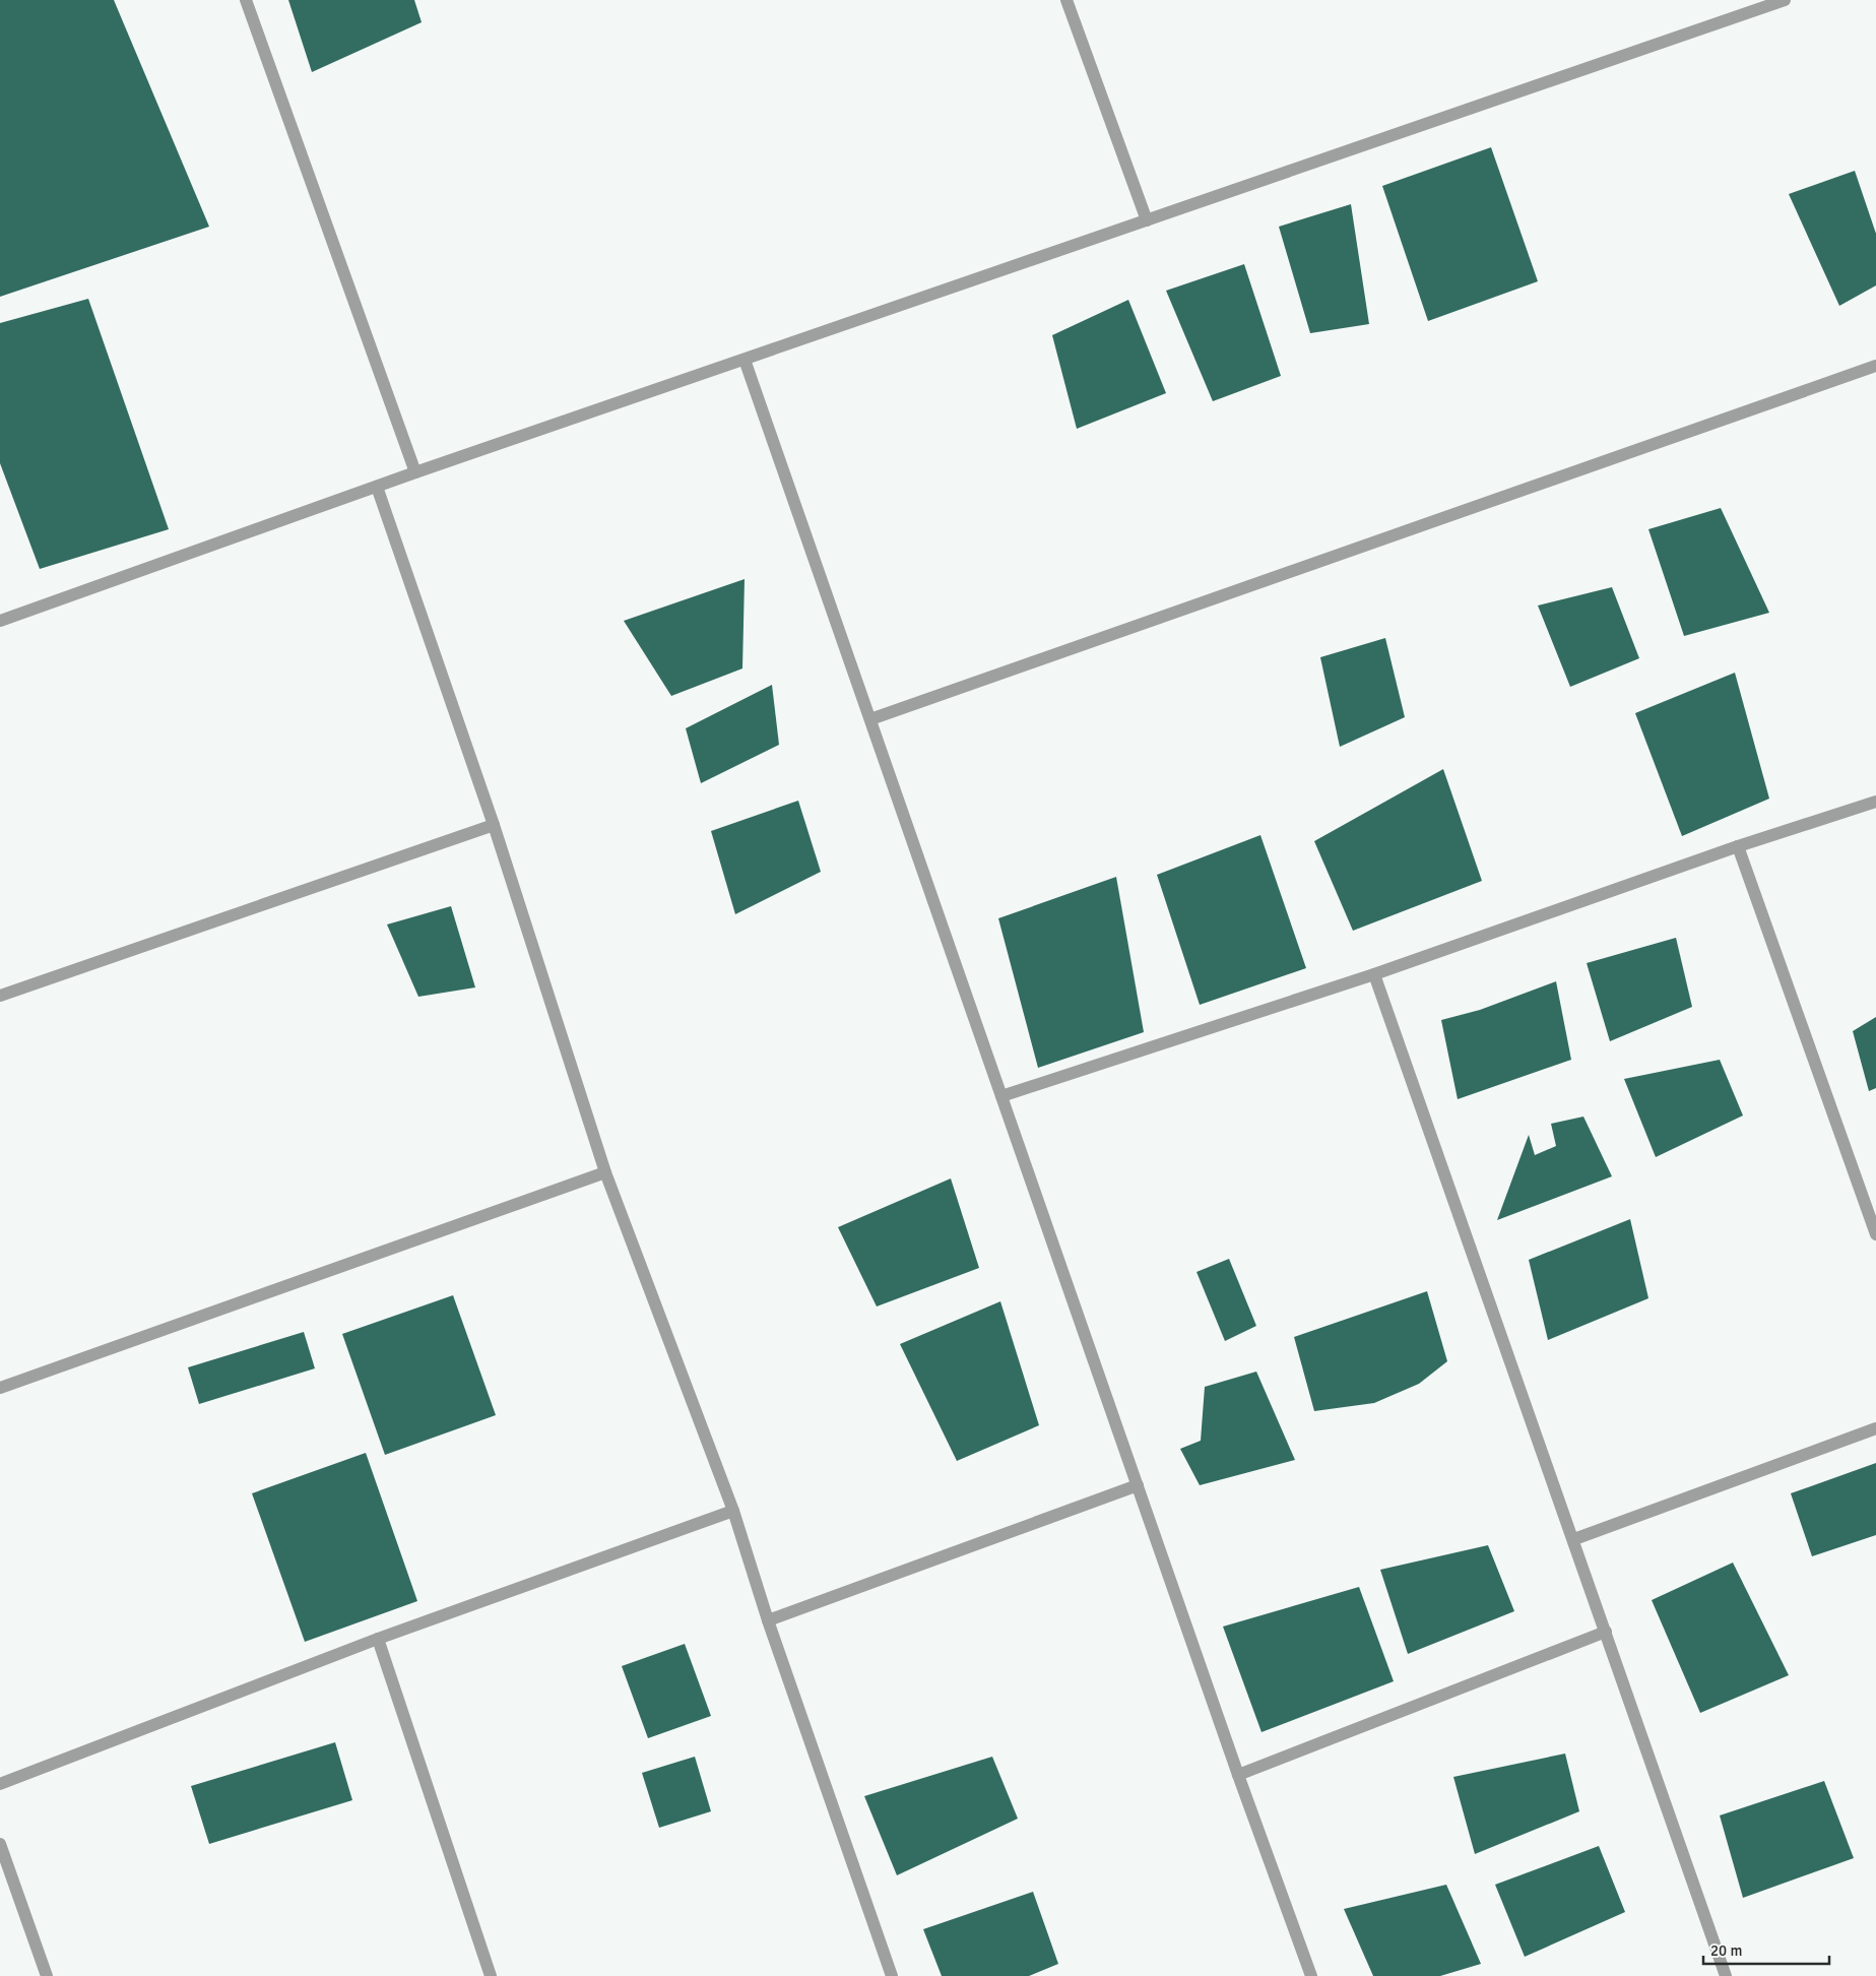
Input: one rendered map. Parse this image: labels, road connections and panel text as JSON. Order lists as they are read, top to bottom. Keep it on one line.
{"scale_bar":"20 m"}
